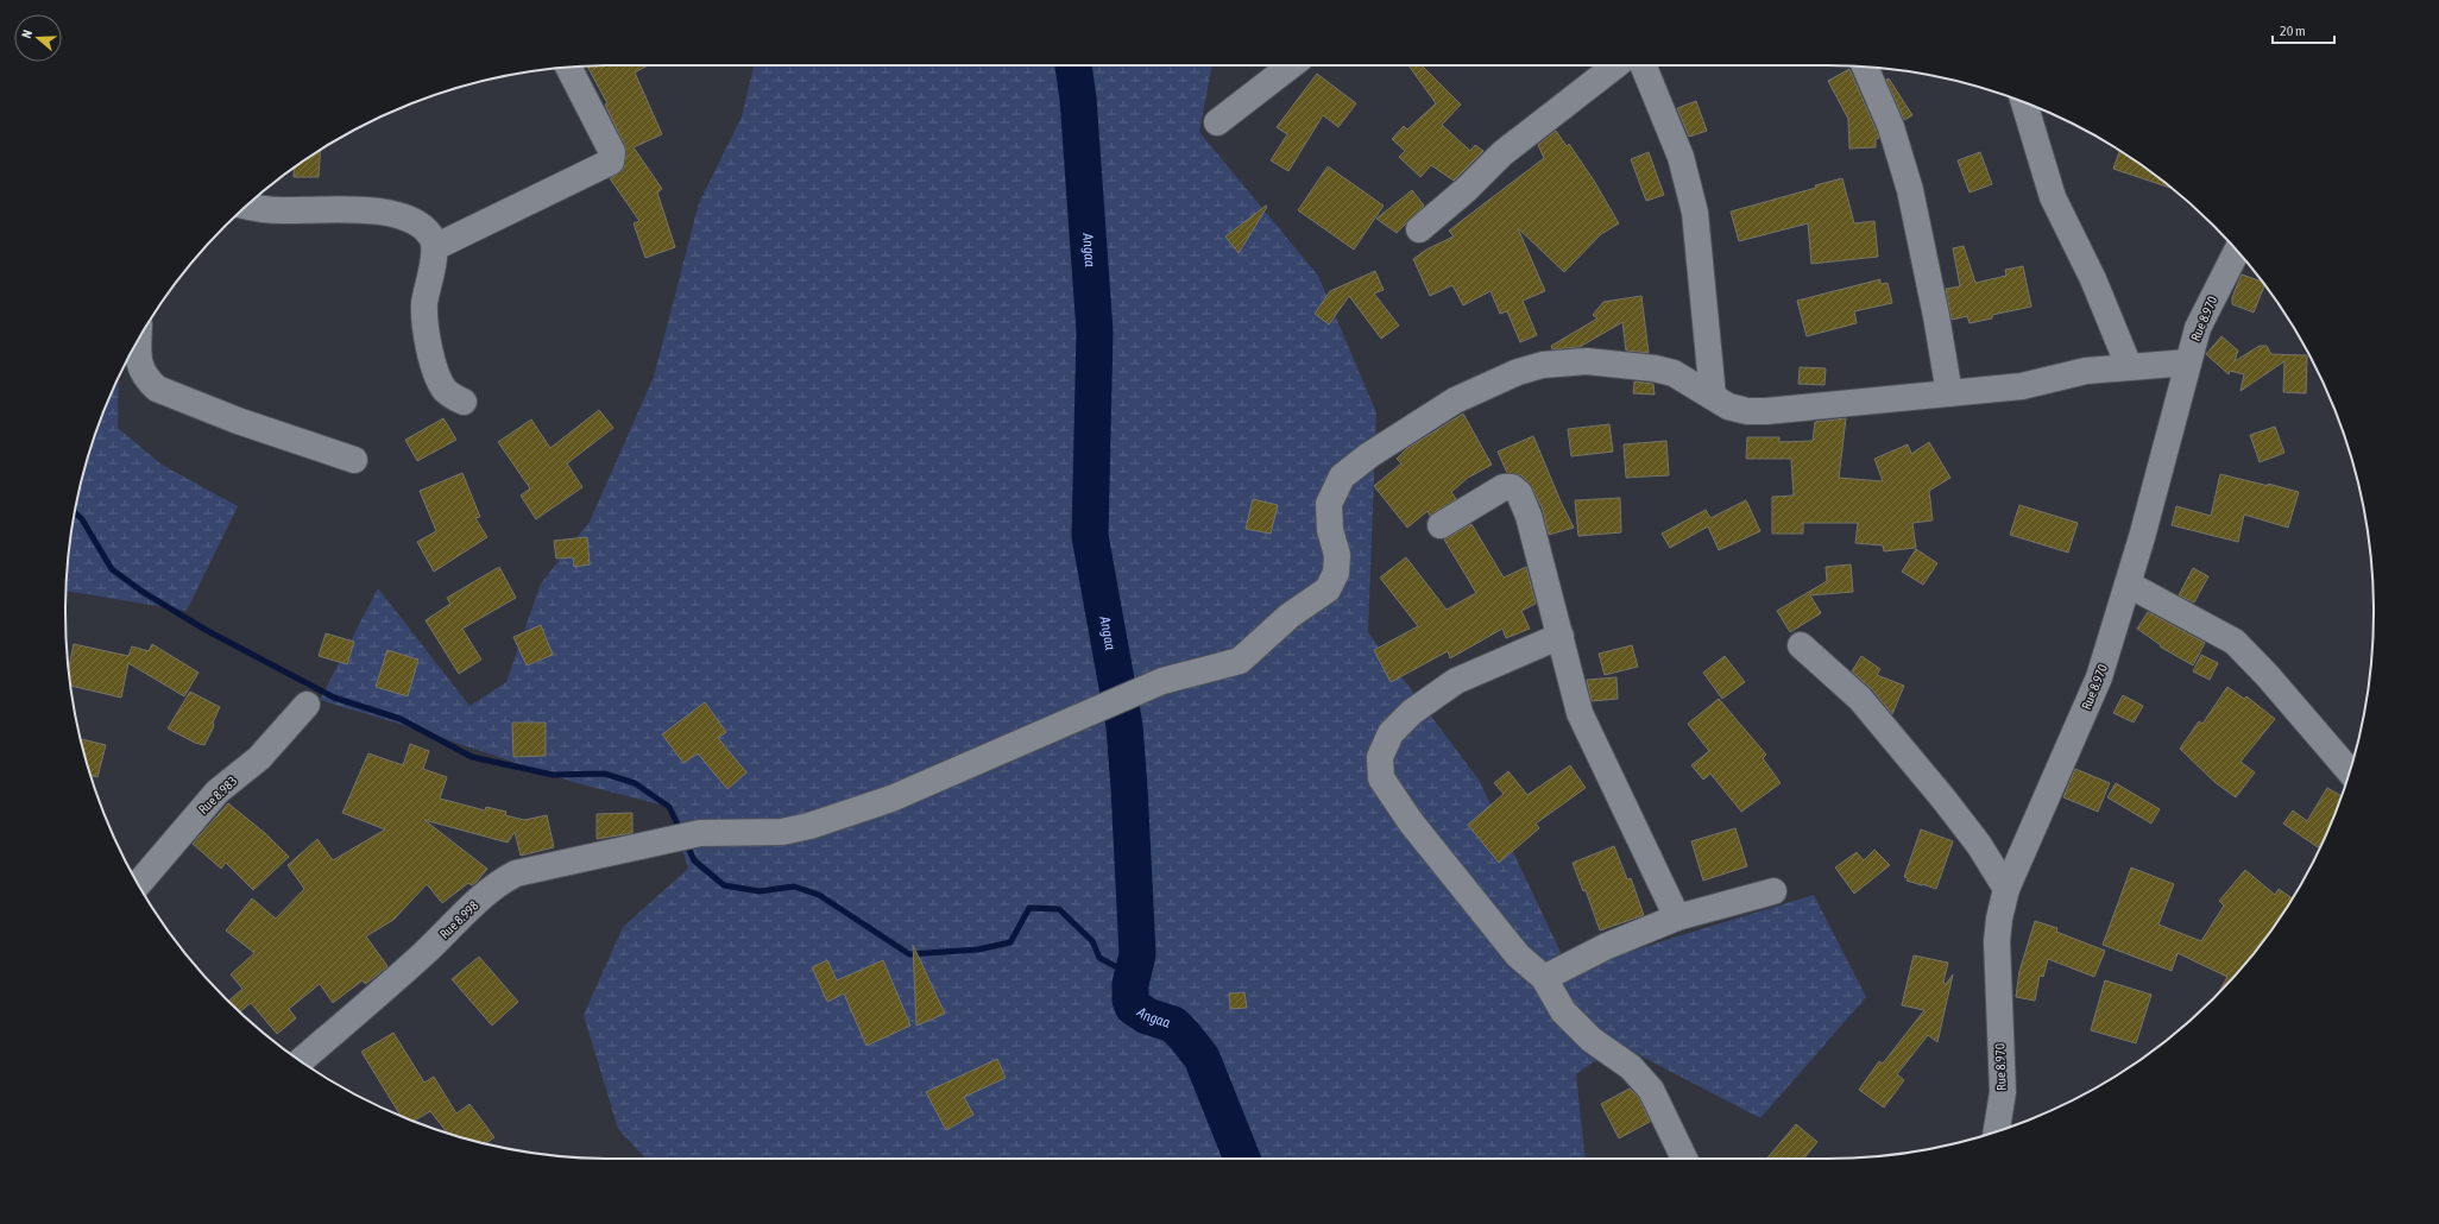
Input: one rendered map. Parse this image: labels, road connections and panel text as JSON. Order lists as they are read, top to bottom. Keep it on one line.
{"streets":{"street":["Rue 8.970","Rue 8.983","Rue 8.998"]},"crossings":[["Rue 8.970","Rue 8.998"]],"water":["Angaa"],"scale_bar":"20 m","north":"left"}
